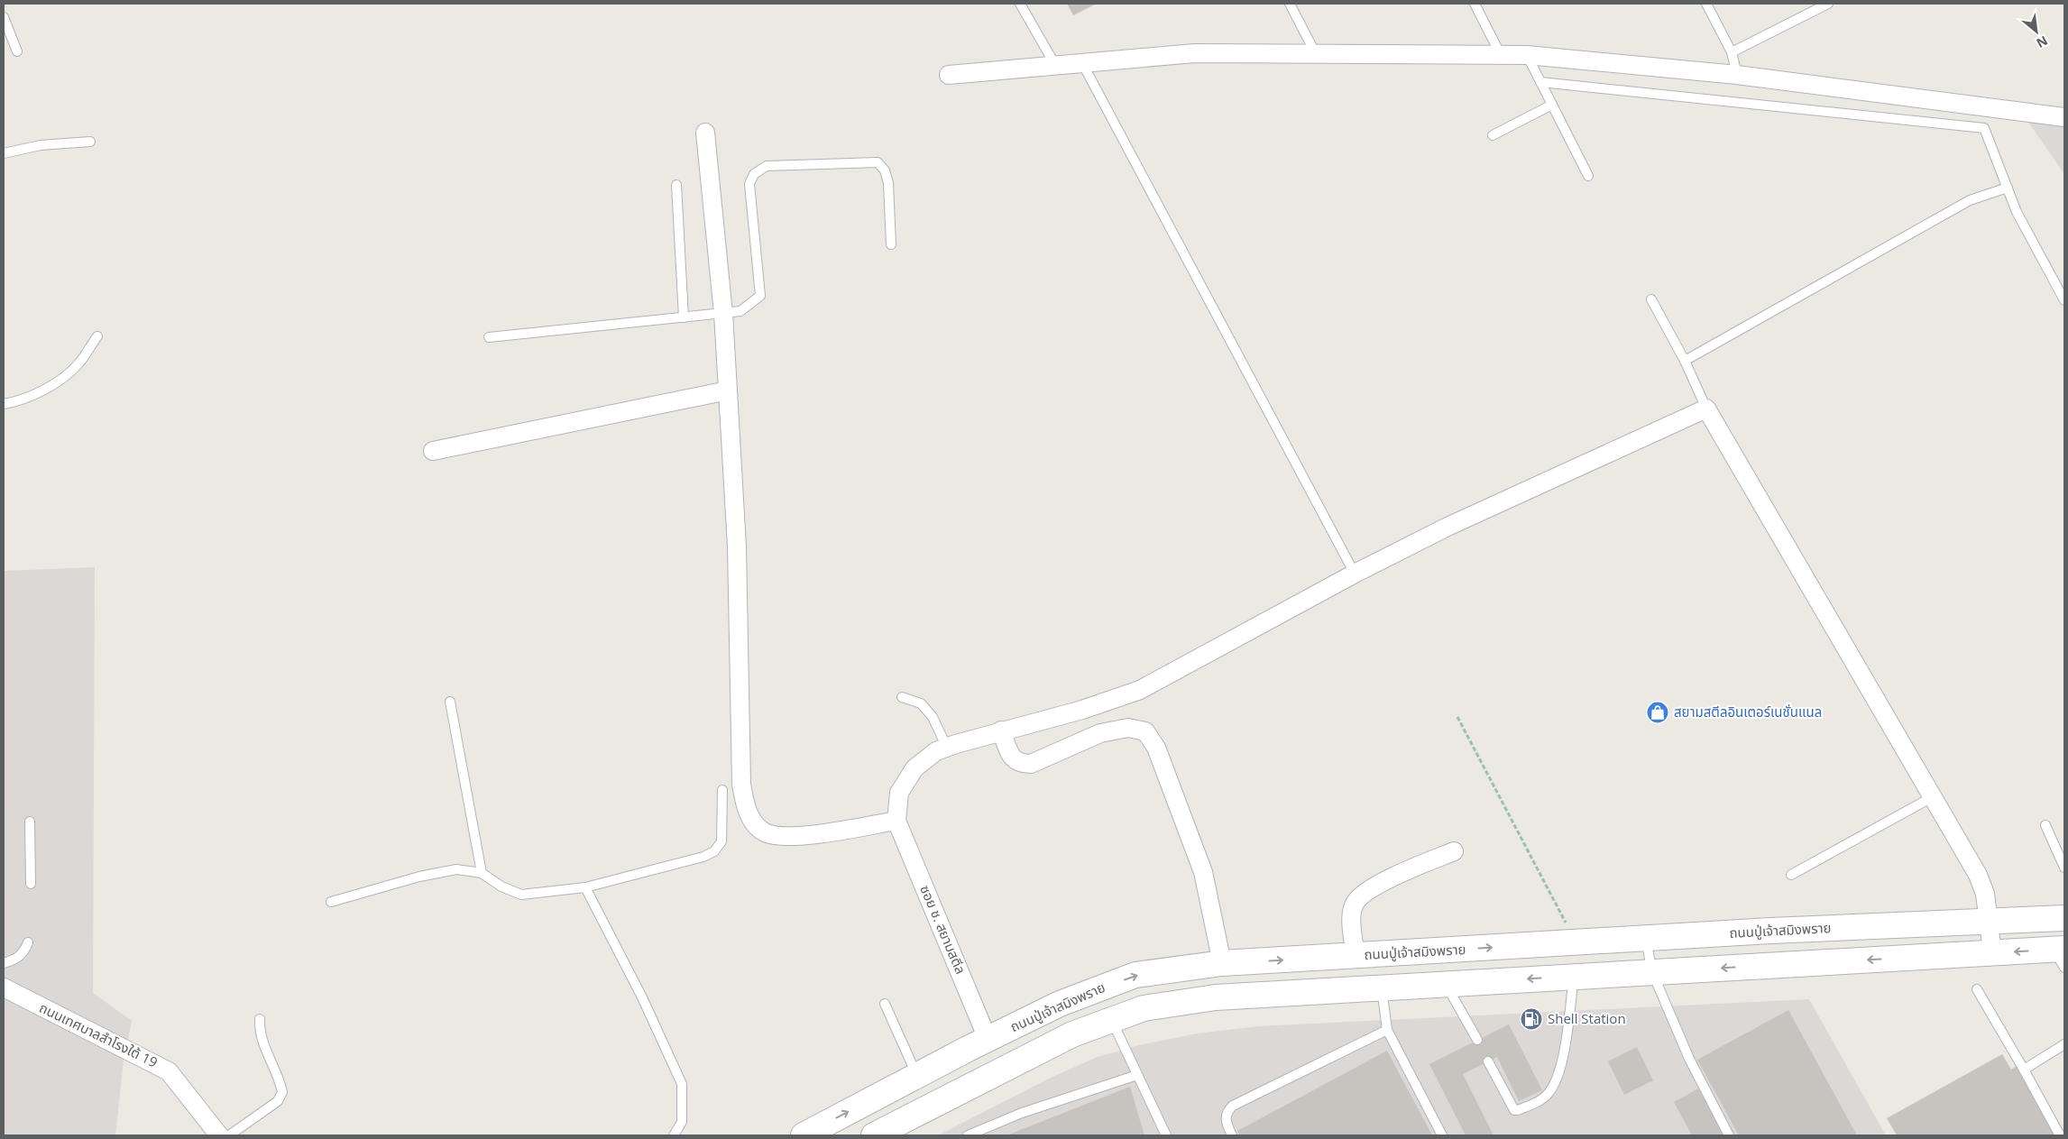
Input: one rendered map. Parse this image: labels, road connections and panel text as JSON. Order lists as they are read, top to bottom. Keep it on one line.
{"streets":{"main road":["ถนนปู่เจ้าสมิงพราย"],"street":["ซอย ช. สยามสตีล","ถนนเทศบาลสำโรงใต้ 19"]},"crossings":[["ซอย ช. สยามสตีล","ถนนปู่เจ้าสมิงพราย"]],"places":{"shop":["สยามสตีลอินเตอร์เนชั่นแนล"],"fuel station":["Shell Station"]},"north":"bottom right"}
